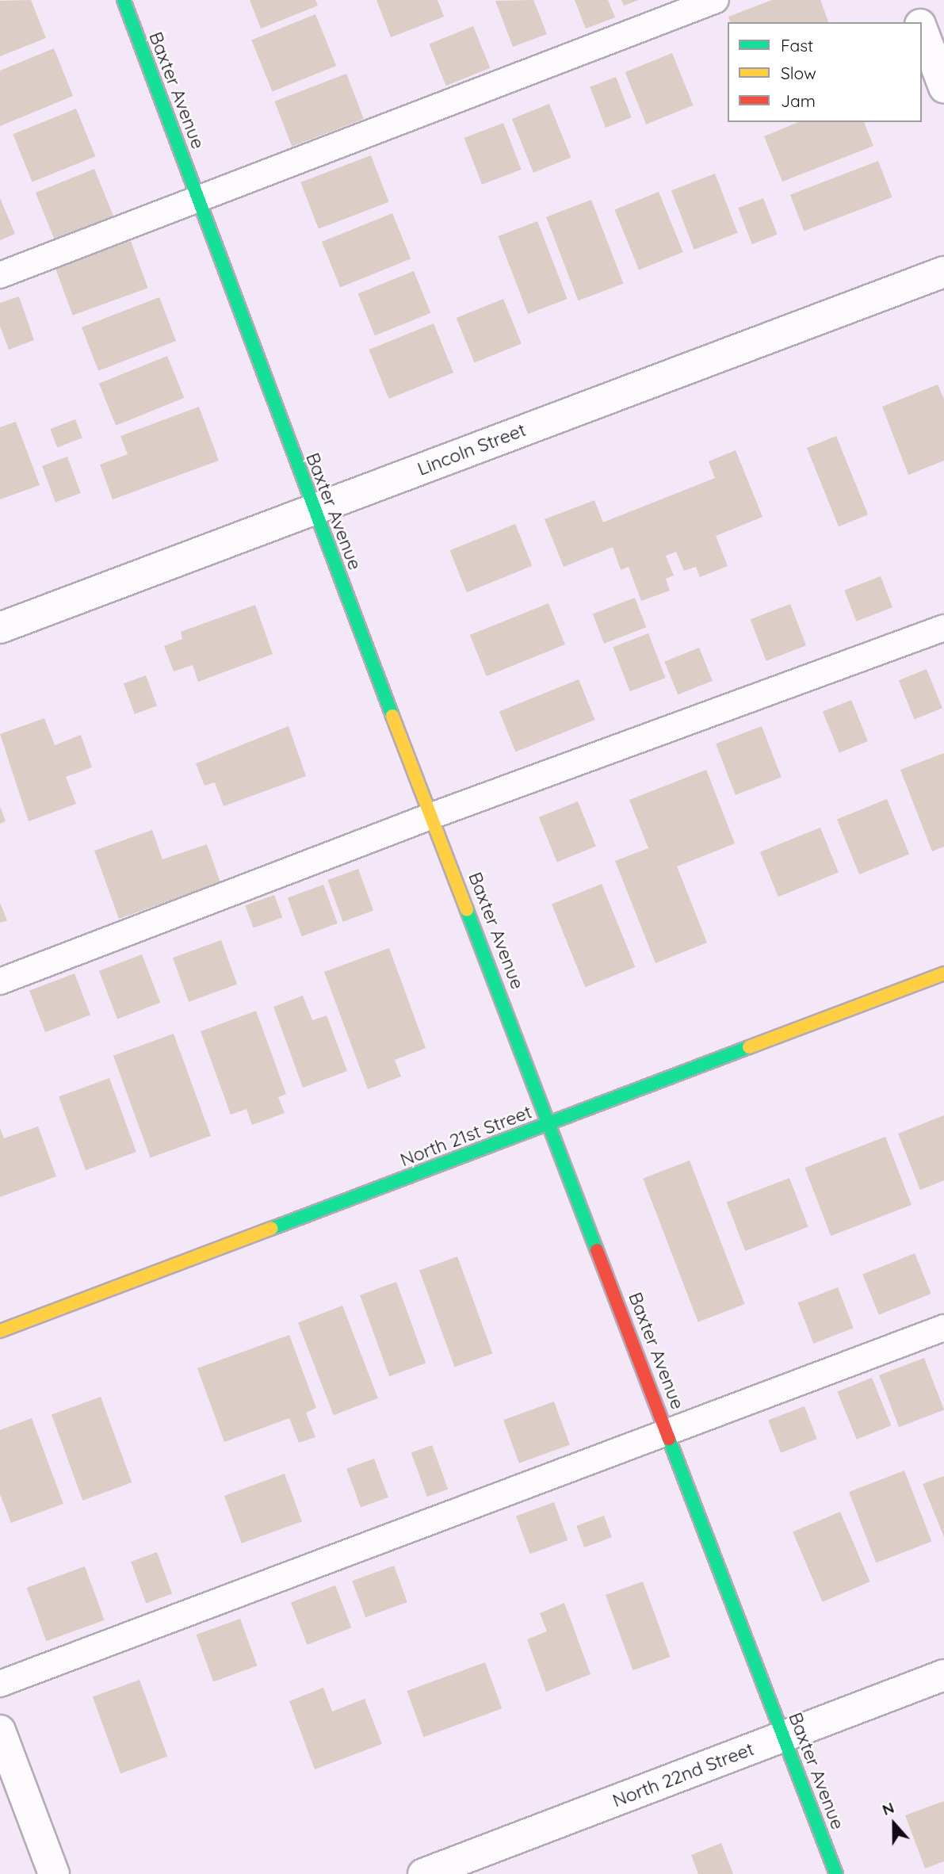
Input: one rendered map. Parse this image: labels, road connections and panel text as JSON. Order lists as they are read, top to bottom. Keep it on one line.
{"streets":{"street":["Baxter Avenue","Lincoln Street","North 21st Street","North 22nd Street"]},"crossings":[["Baxter Avenue","Lincoln Street"],["Baxter Avenue","North 21st Street"],["Baxter Avenue","North 22nd Street"]],"legend":["Fast","Slow","Jam"],"north":"top"}
